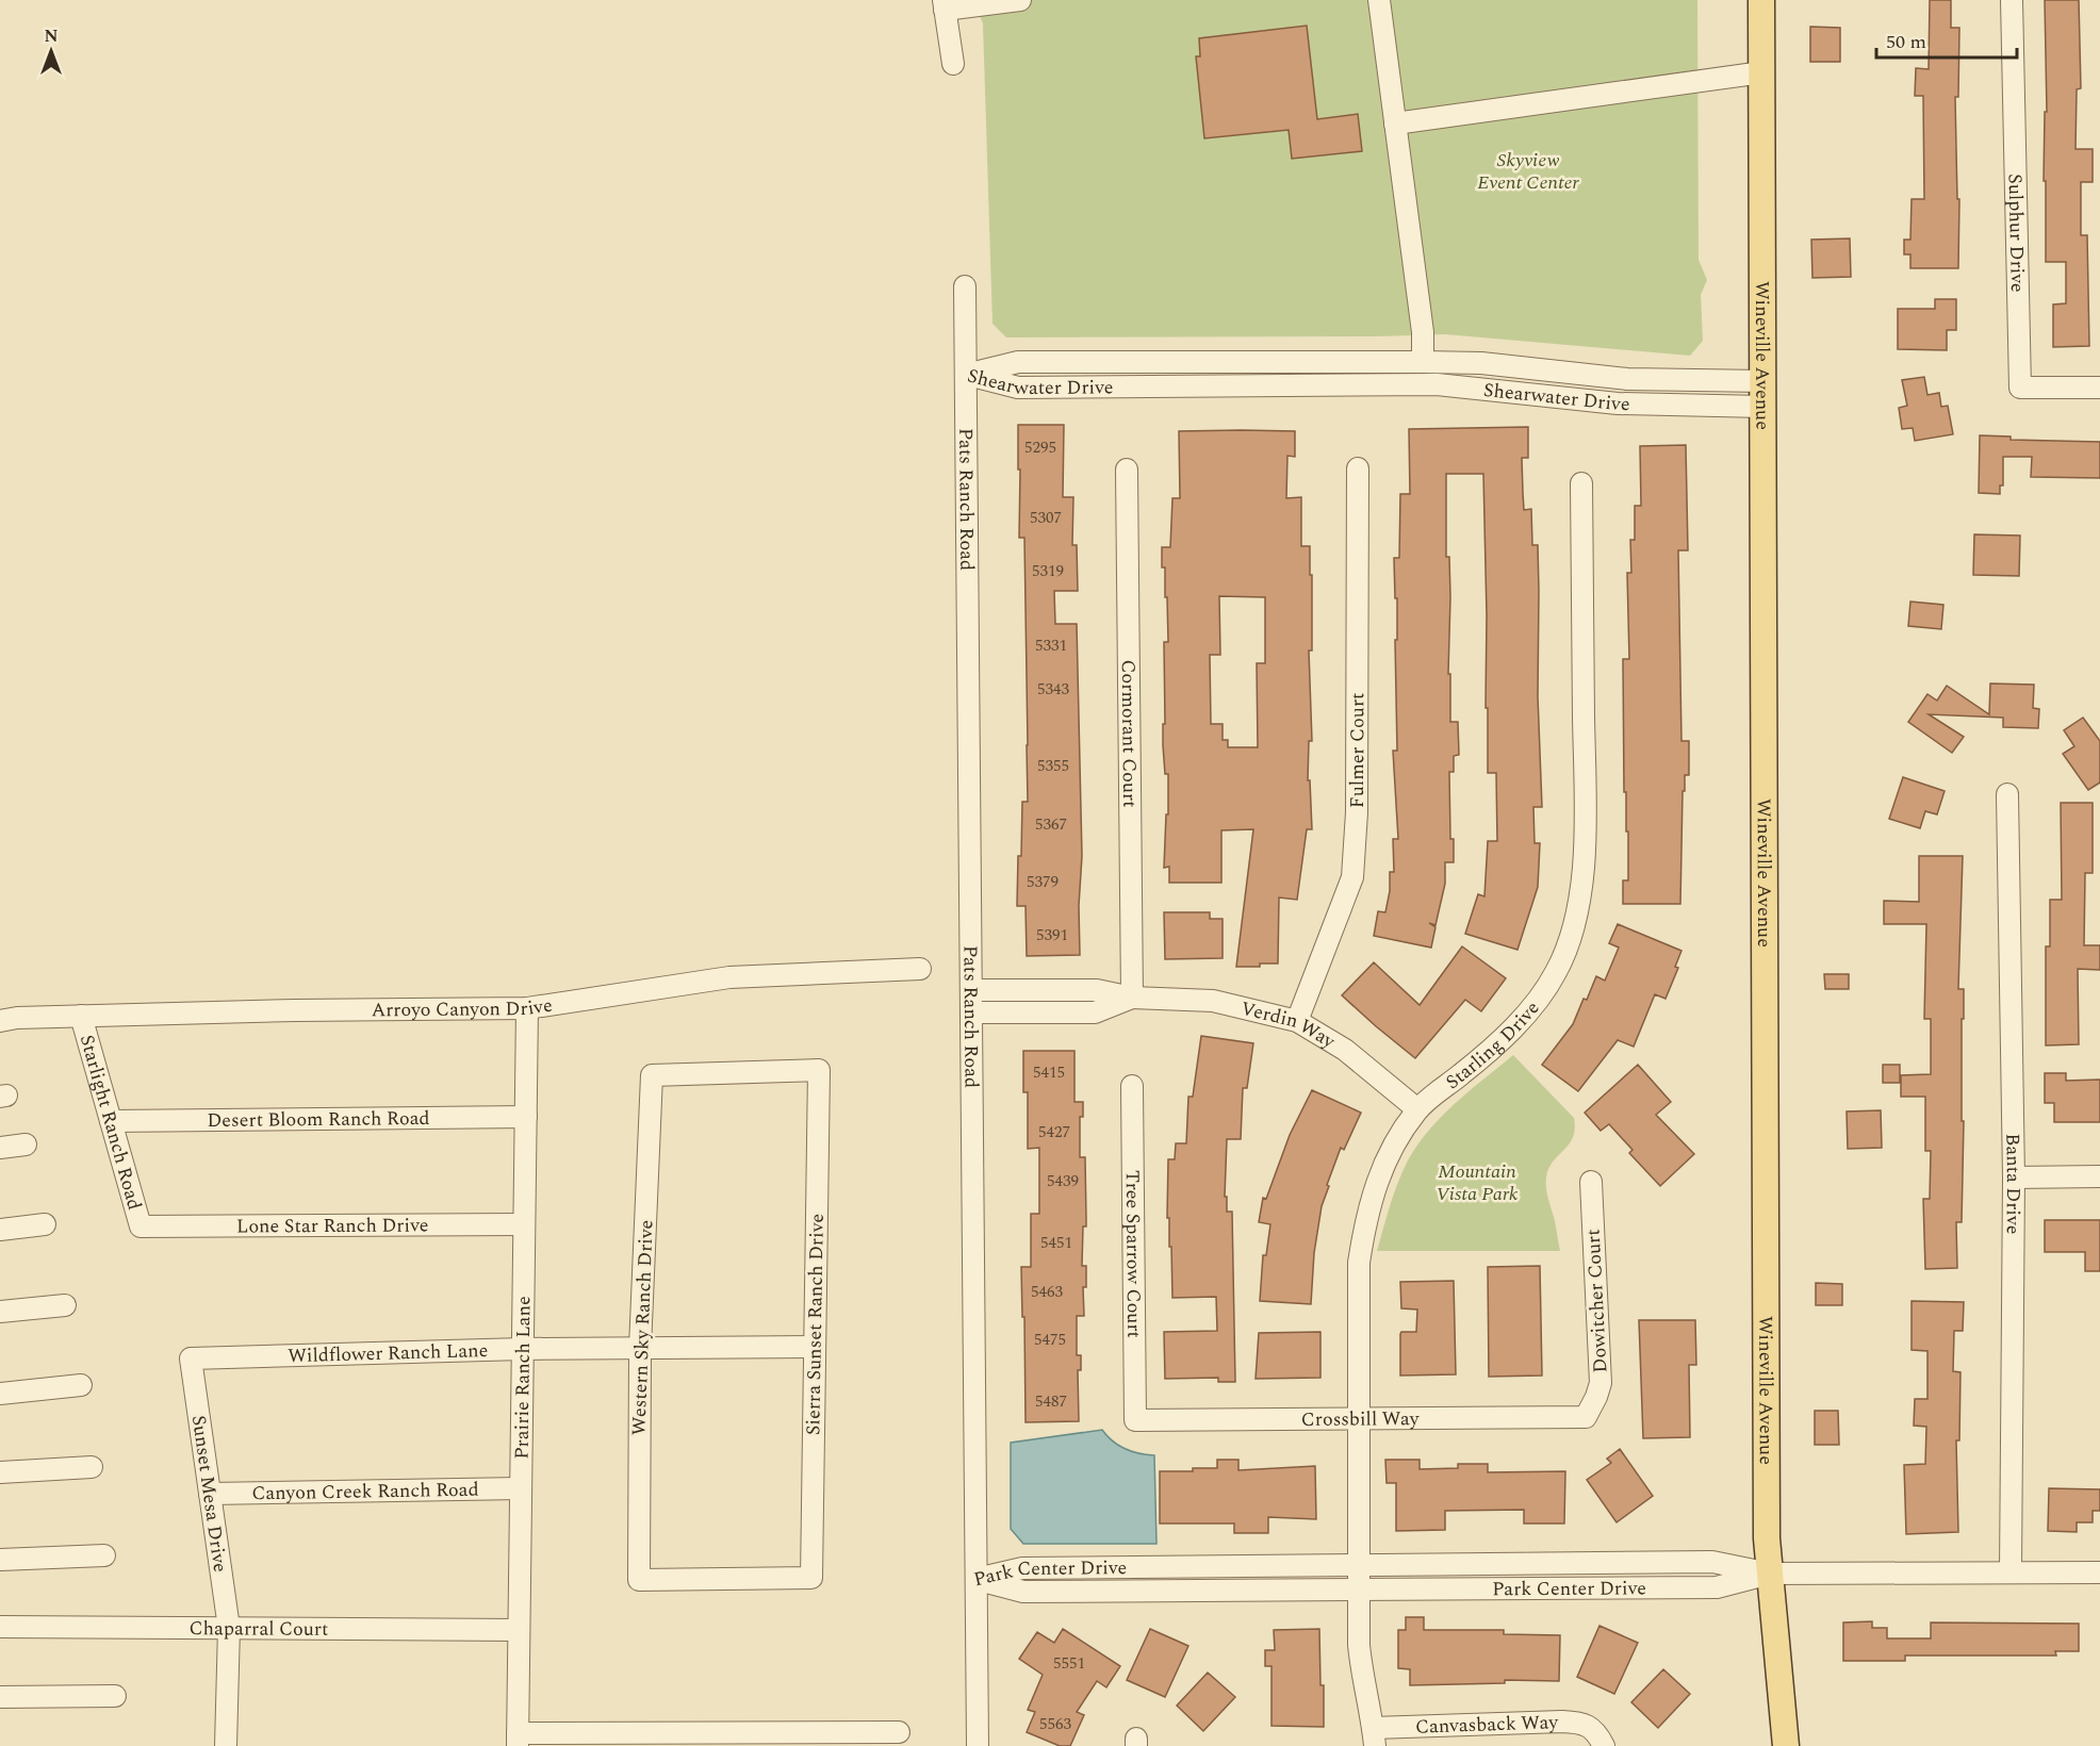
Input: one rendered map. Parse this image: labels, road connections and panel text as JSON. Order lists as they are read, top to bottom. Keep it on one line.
{"streets":{"main road":["Wineville Avenue"],"street":["Sulphur Drive","Shearwater Drive","Pats Ranch Road","Cormorant Court","Fulmer Court","Arroyo Canyon Drive","Verdin Way","Starling Drive","Desert Bloom Ranch Road","Starlight Ranch Road","Banta Drive","Lone Star Ranch Drive","Tree Sparrow Court","Dowitcher Court","Sierra Sunset Ranch Drive","Western Sky Ranch Drive","Wildflower Ranch Lane","Prairie Ranch Lane","Crossbill Way","Canyon Creek Ranch Road","Sunset Mesa Drive","Park Center Drive","Chaparral Court","Canvasback Way"]},"crossings":[["Wineville Avenue","Shearwater Drive"],["Wineville Avenue","Park Center Drive"],["Shearwater Drive","Pats Ranch Road"],["Pats Ranch Road","Verdin Way"],["Pats Ranch Road","Park Center Drive"],["Cormorant Court","Verdin Way"],["Fulmer Court","Verdin Way"],["Arroyo Canyon Drive","Starlight Ranch Road"],["Arroyo Canyon Drive","Prairie Ranch Lane"],["Verdin Way","Starling Drive"],["Starling Drive","Crossbill Way"],["Starling Drive","Park Center Drive"],["Starling Drive","Canvasback Way"],["Desert Bloom Ranch Road","Starlight Ranch Road"],["Desert Bloom Ranch Road","Prairie Ranch Lane"],["Starlight Ranch Road","Lone Star Ranch Drive"],["Banta Drive","Park Center Drive"],["Lone Star Ranch Drive","Prairie Ranch Lane"],["Tree Sparrow Court","Crossbill Way"],["Dowitcher Court","Crossbill Way"],["Sierra Sunset Ranch Drive","Western Sky Ranch Drive"],["Sierra Sunset Ranch Drive","Wildflower Ranch Lane"],["Western Sky Ranch Drive","Wildflower Ranch Lane"],["Wildflower Ranch Lane","Prairie Ranch Lane"],["Wildflower Ranch Lane","Sunset Mesa Drive"],["Prairie Ranch Lane","Canyon Creek Ranch Road"],["Prairie Ranch Lane","Chaparral Court"],["Canyon Creek Ranch Road","Sunset Mesa Drive"],["Sunset Mesa Drive","Chaparral Court"]],"parks":["Skyview Event Center","Mountain Vista Park"],"house_numbers":["5295","5307","5319","5331","5343","5355","5367","5379","5391","5415","5427","5439","5451","5463","5475","5487","5551","5563"],"scale_bar":"50 m","north":"top"}
